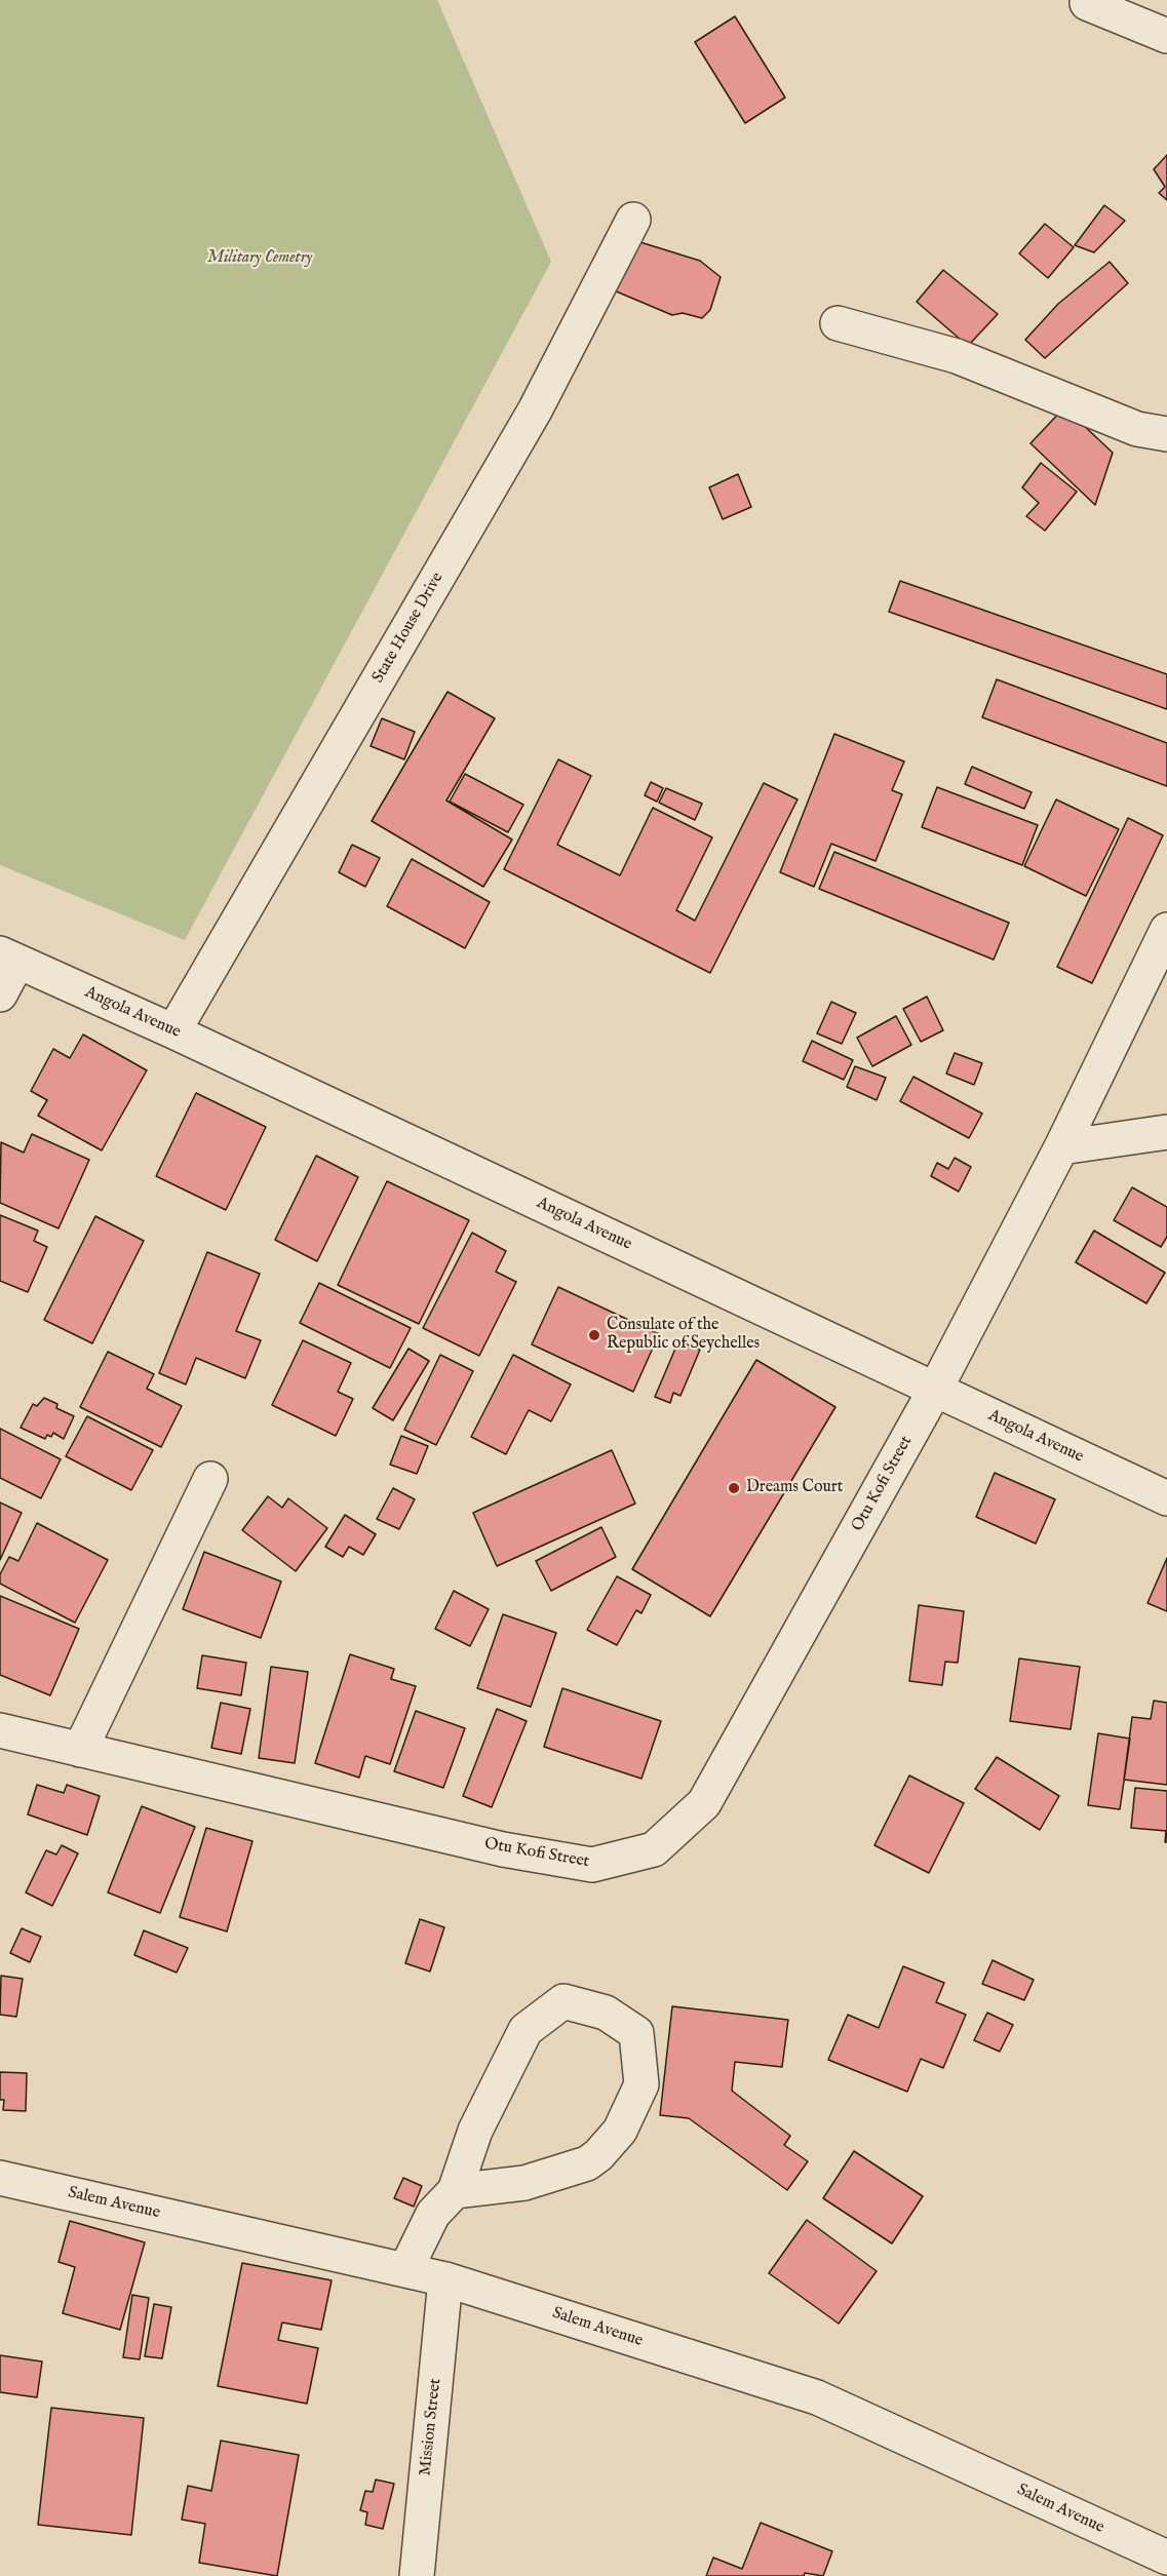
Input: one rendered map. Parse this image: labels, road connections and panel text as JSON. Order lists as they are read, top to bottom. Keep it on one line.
{"streets":{"street":["State House Drive","Angola Avenue","Otu Kofi Street","Salem Avenue","Mission Street"]},"crossings":[["State House Drive","Angola Avenue"],["Angola Avenue","Otu Kofi Street"],["Salem Avenue","Mission Street"]],"parks":["Military Cemetry"],"places":["Consulate of the Republic of Seychelles","Dreams Court"]}
